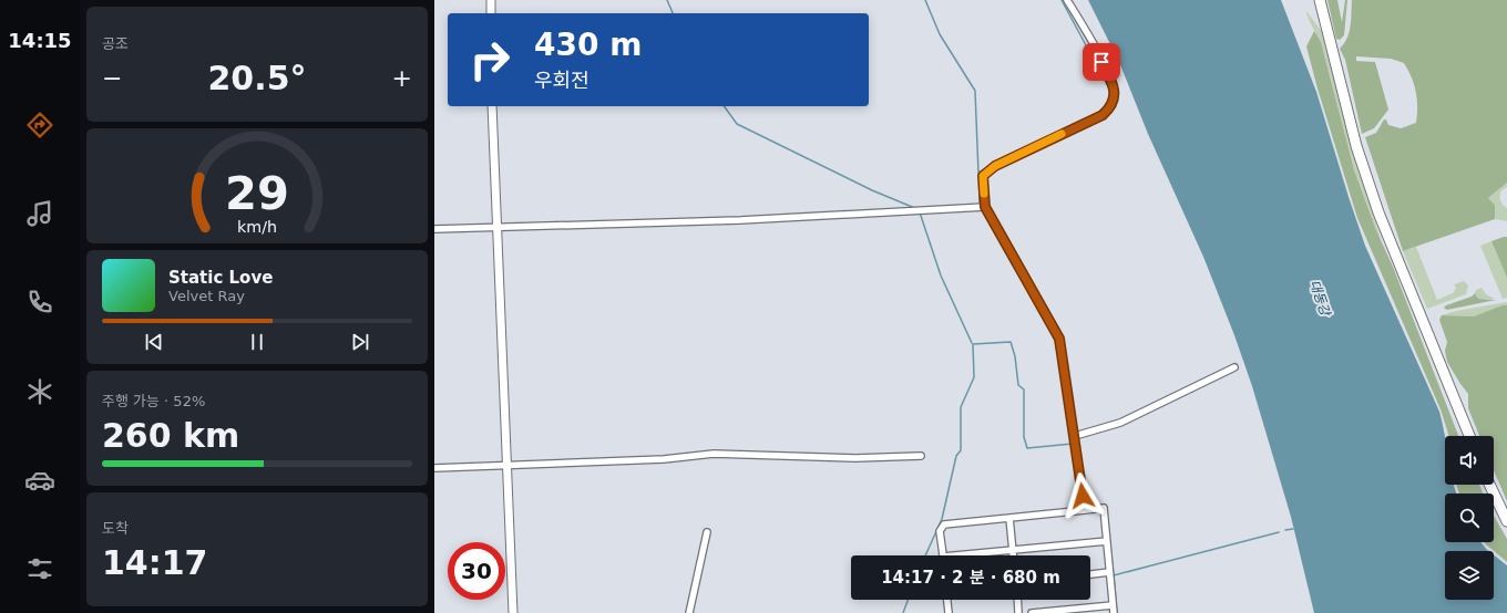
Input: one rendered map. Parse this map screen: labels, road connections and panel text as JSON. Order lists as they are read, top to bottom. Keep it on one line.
{"water":["대동강"],"page":{"tabs":"14:15","tile":["공조",["주행 가능 · 52%","260 km"],["도착","14:17"]],"turn":["430 m","우회전"],"heat":["−","20.5°","+"],"song":["Static Love","Velvet Ray"],"limit":"30","trip":"14:17 · 2 분 · 680 m","gauge":["29","km/h"]}}
